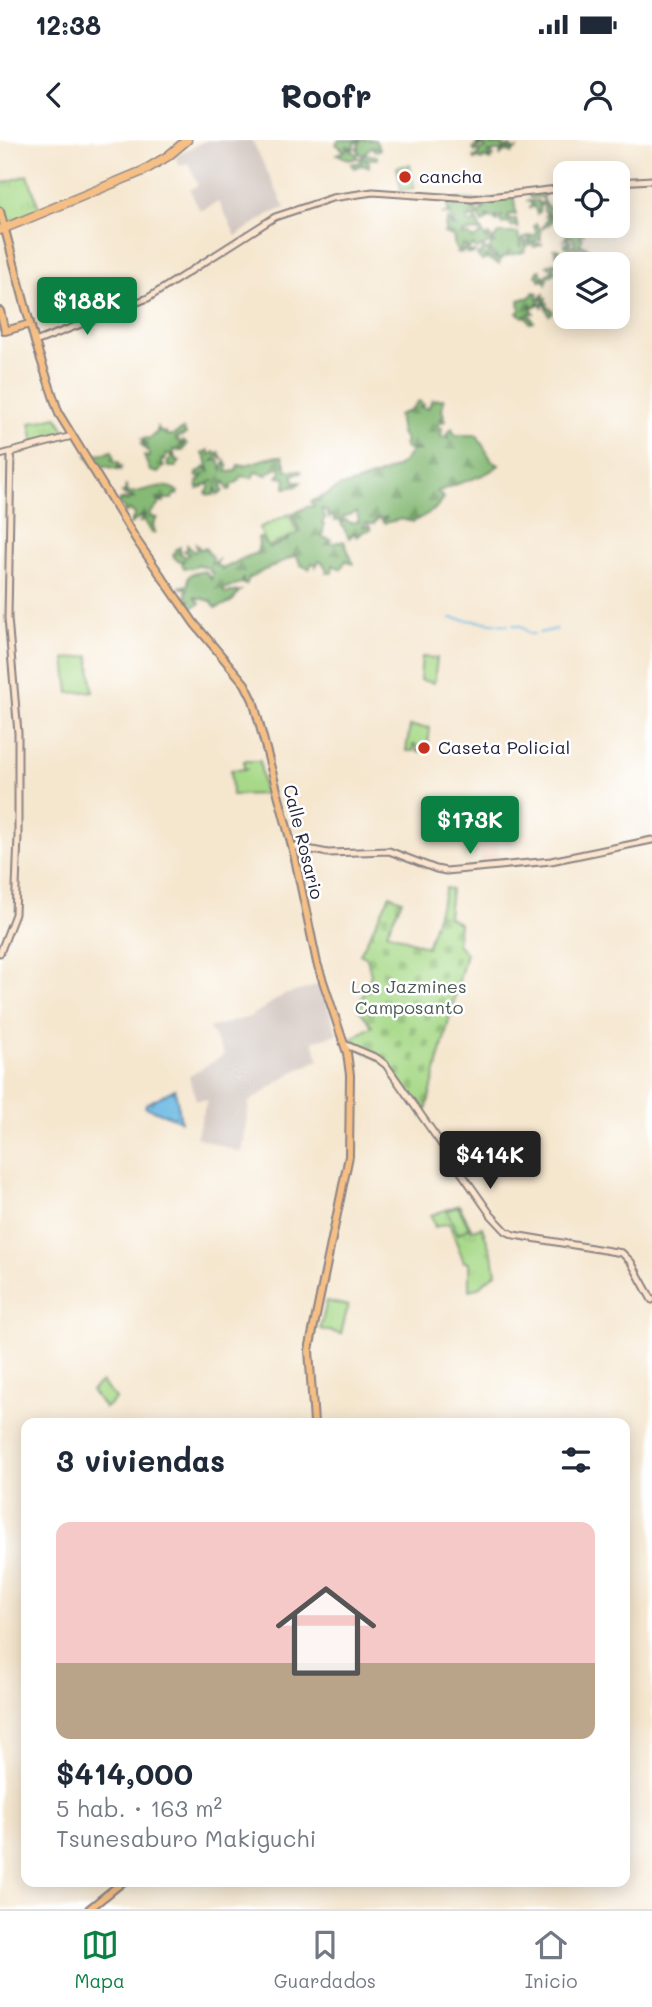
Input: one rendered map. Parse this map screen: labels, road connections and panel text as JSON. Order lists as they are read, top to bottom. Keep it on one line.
{"streets":{"main road":["Calle Rosario"]},"parks":["Los Jazmines Camposanto"],"places":["cancha","Caseta Policial"],"page":{"status":"12:38","header":"Roofr","price":["$188K","$173K","$414K"],"heading":"3 viviendas","list":[{"name":"$414,000","note":"5 hab. · 163 m² · Tsunesaburo Makiguchi"}],"tabs":["Mapa","Guardados","Inicio"]}}
